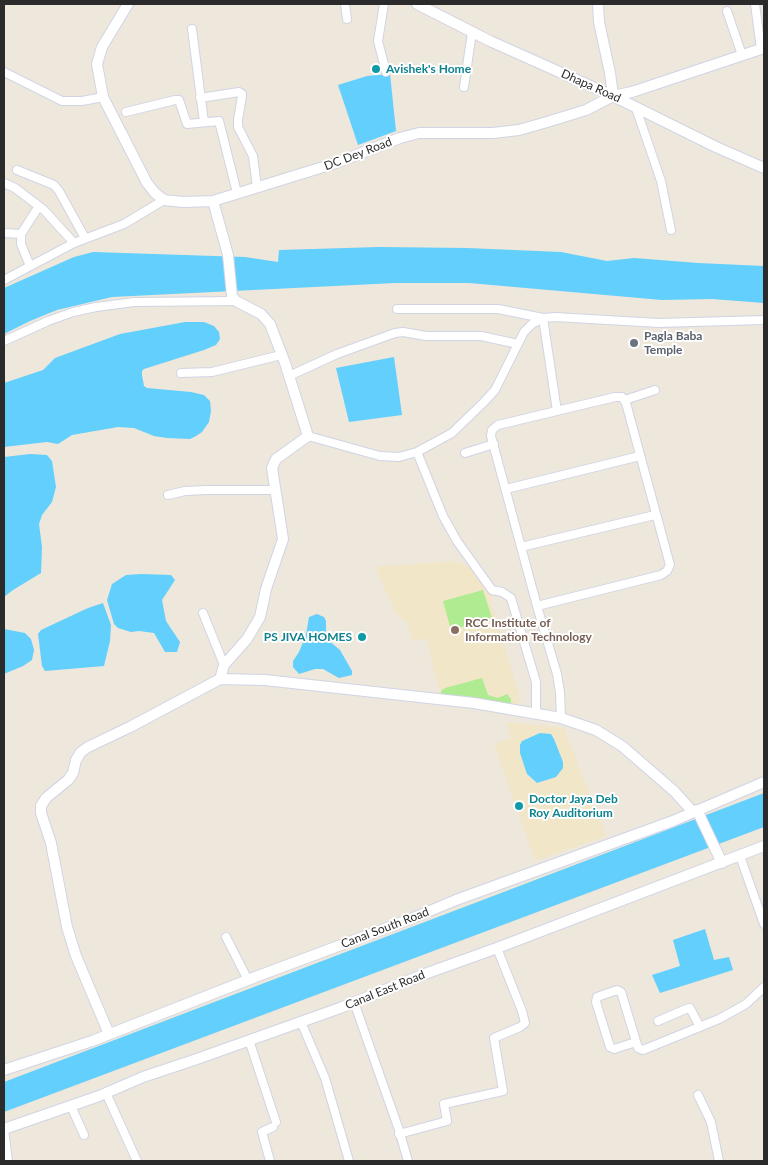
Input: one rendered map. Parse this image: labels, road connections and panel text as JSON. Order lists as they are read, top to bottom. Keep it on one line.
{"streets":{"street":["Dhapa Road","DC Dey Road","Canal South Road","Canal East Road"]},"crossings":[["Dhapa Road","DC Dey Road"]],"places":["Avishek's Home","Pagla Baba Temple","RCC Institute of Information Technology","PS JIVA HOMES","Doctor Jaya Deb Roy Auditorium"]}
